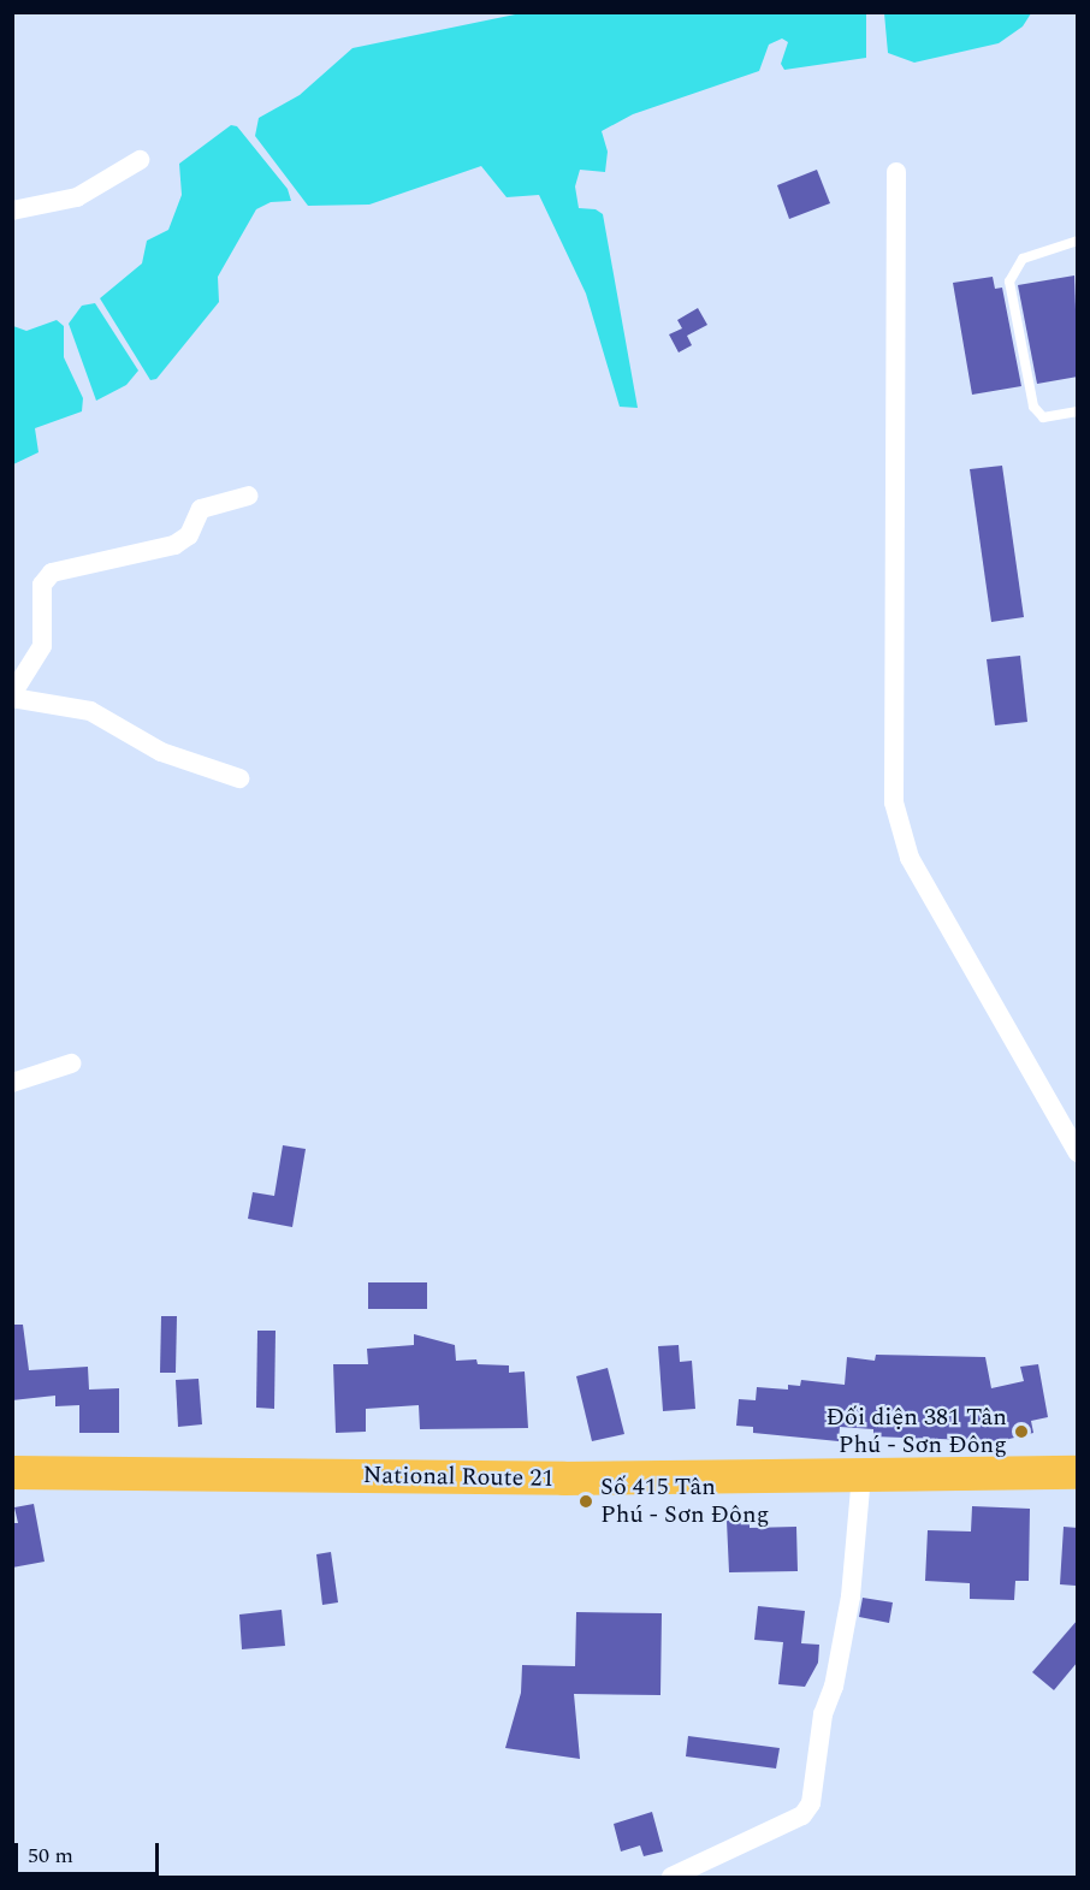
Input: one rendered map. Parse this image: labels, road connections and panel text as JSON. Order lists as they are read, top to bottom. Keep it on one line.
{"streets":{"highway":["National Route 21"]},"places":["Đối diện 381 Tân Phú - Sơn Đông","Số 415 Tân Phú - Sơn Đông"],"scale_bar":"50 m"}
